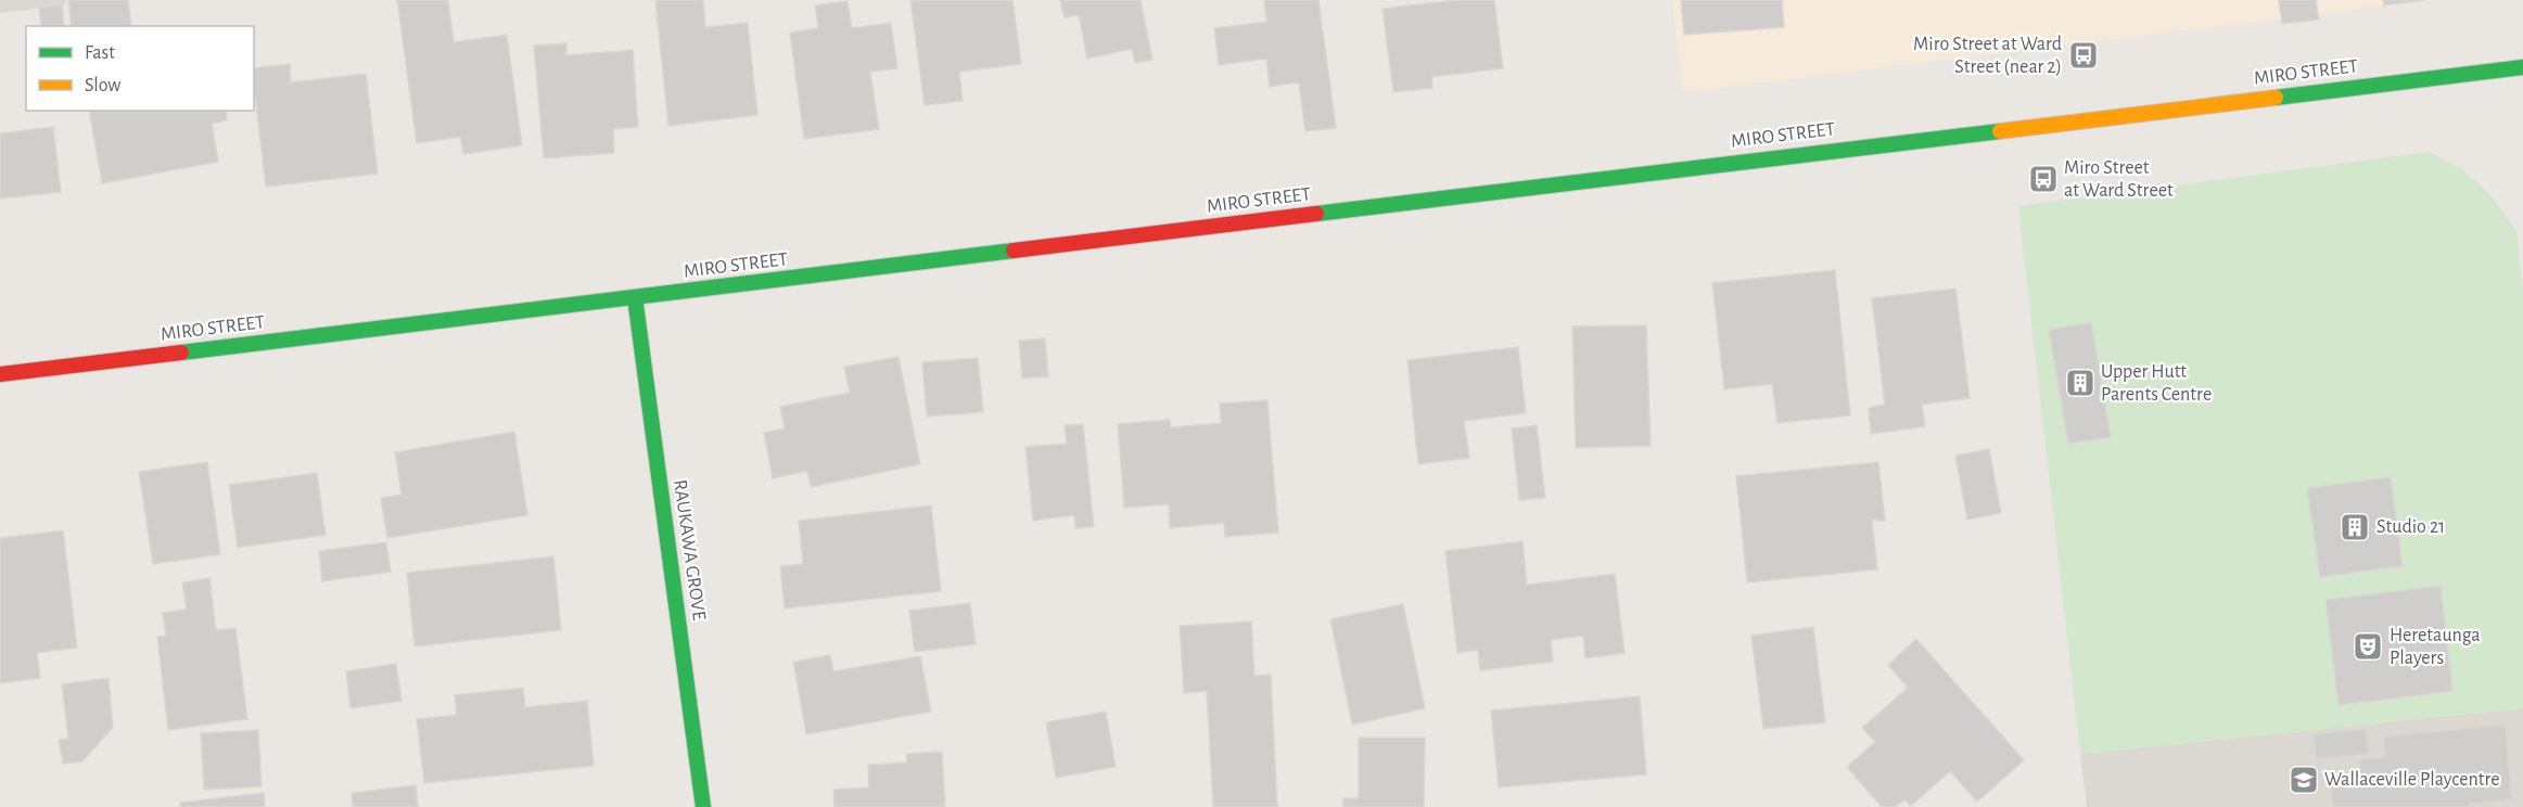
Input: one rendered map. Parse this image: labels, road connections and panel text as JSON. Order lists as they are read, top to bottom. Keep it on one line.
{"streets":{"street":["MIRO STREET","RAUKAWA GROVE"]},"crossings":[["MIRO STREET","RAUKAWA GROVE"]],"places":{"bus stop":["Miro Street at Ward Street (near 2)","Miro Street at Ward Street"],"building":["Upper Hutt Parents Centre","Studio 21"],"theatre":["Heretaunga Players"],"school or university":["Wallaceville Playcentre"]},"legend":["Fast","Slow"]}
